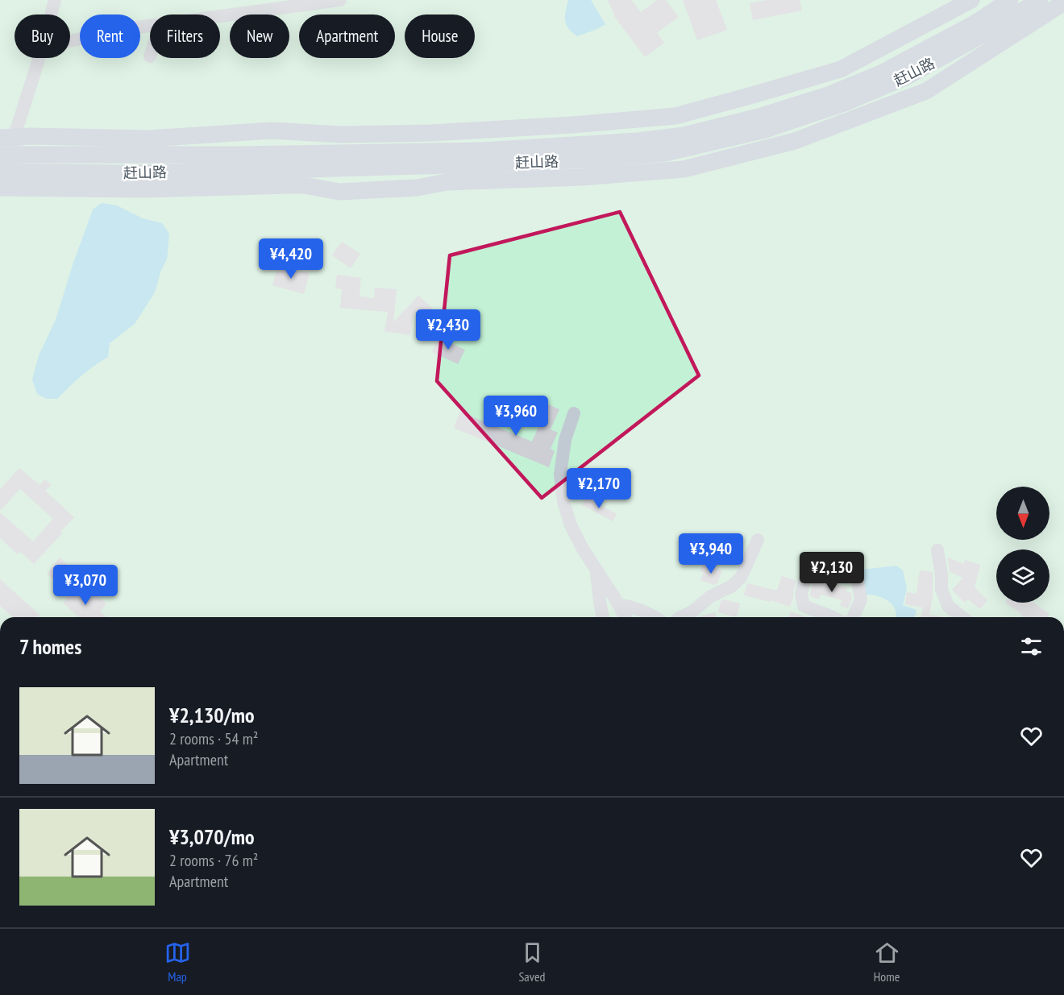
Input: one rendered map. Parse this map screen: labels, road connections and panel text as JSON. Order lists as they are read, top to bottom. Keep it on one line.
{"streets":{"main road":["赶山路"]},"north":"bottom","page":{"chip":["Buy","Rent","Filters","New","Apartment","House"],"price":["¥4,420","¥2,430","¥3,960","¥2,170","¥3,940","¥2,130","¥3,070"],"heading":"7 homes","list":[{"name":"¥2,130/mo","note":"2 rooms · 54 m² · Apartment"},{"name":"¥3,070/mo","note":"2 rooms · 76 m² · Apartment"}],"tabs":["Map","Saved","Home"]}}
